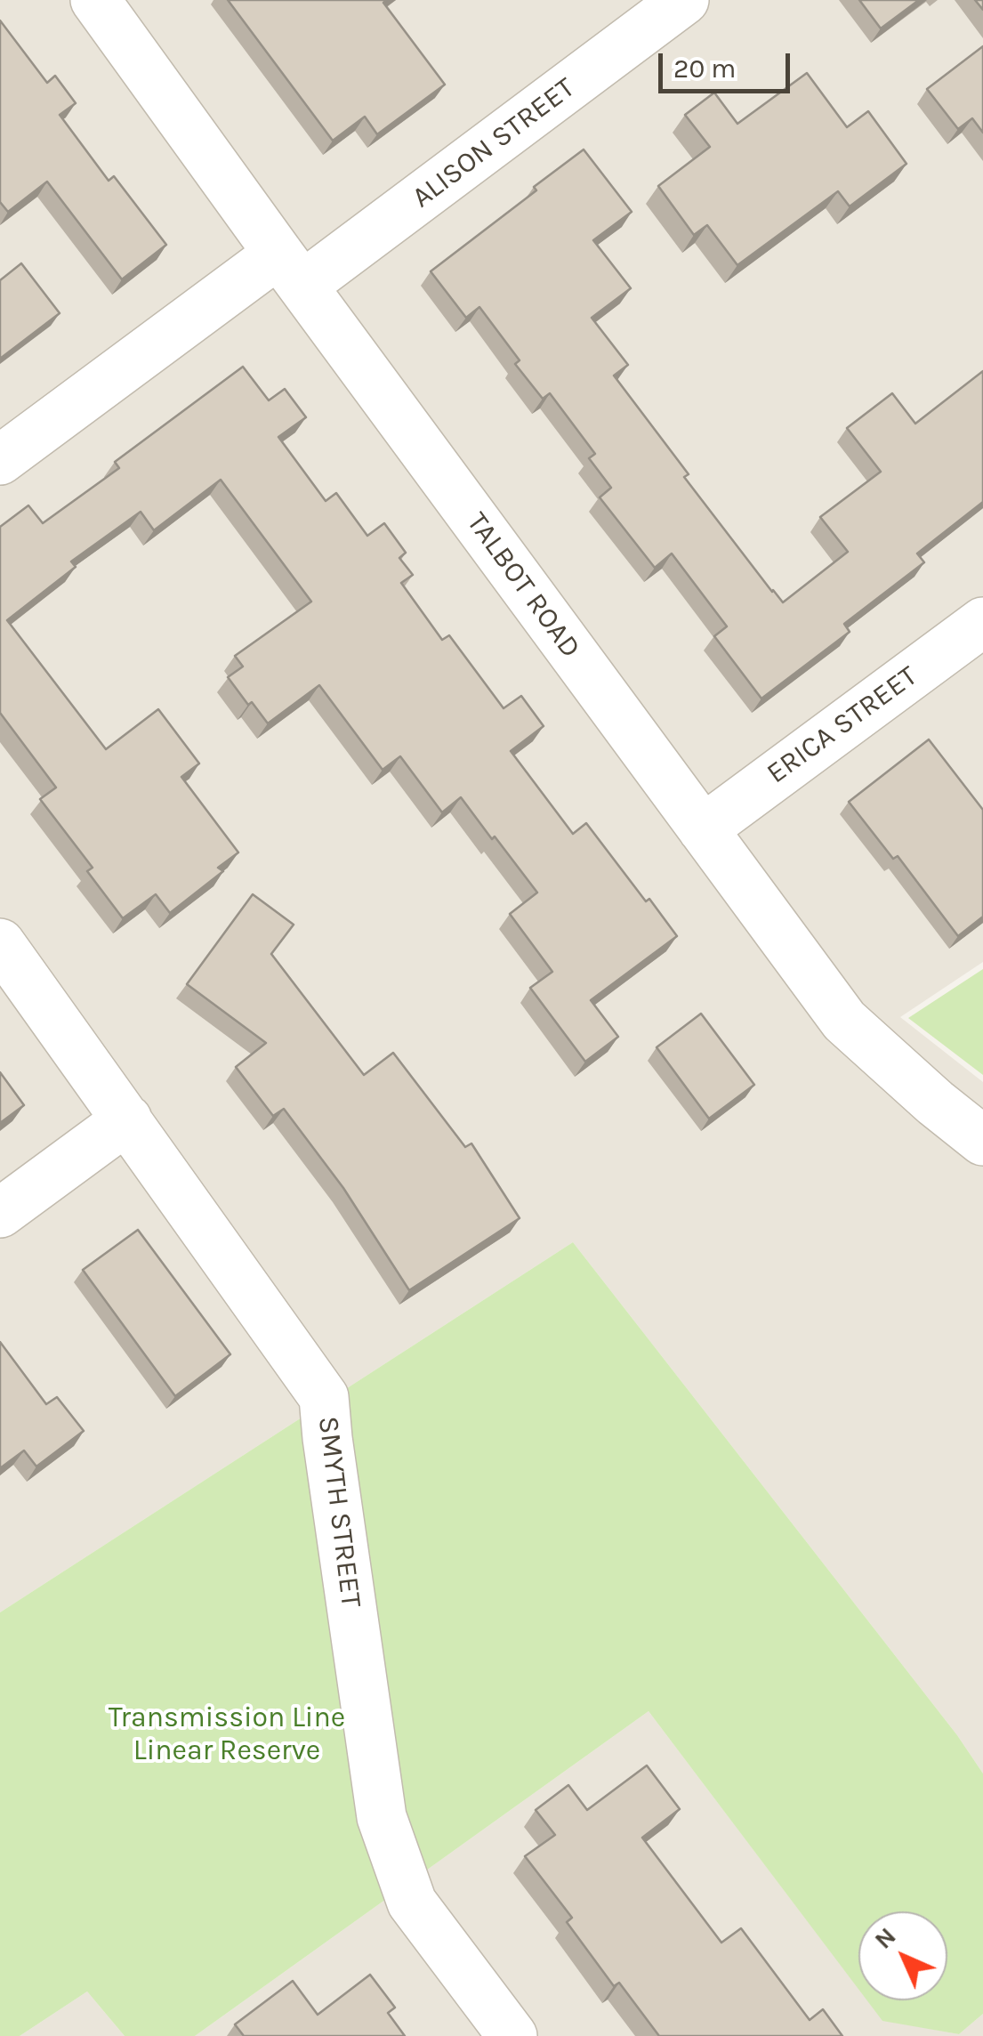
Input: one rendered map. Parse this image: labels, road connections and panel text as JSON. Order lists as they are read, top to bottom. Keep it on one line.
{"streets":{"street":["ALISON STREET","TALBOT ROAD","ERICA STREET","SMYTH STREET"]},"crossings":[["ALISON STREET","TALBOT ROAD"],["TALBOT ROAD","ERICA STREET"]],"parks":["Transmission Line Linear Reserve"],"scale_bar":"20 m","north":"top left"}
